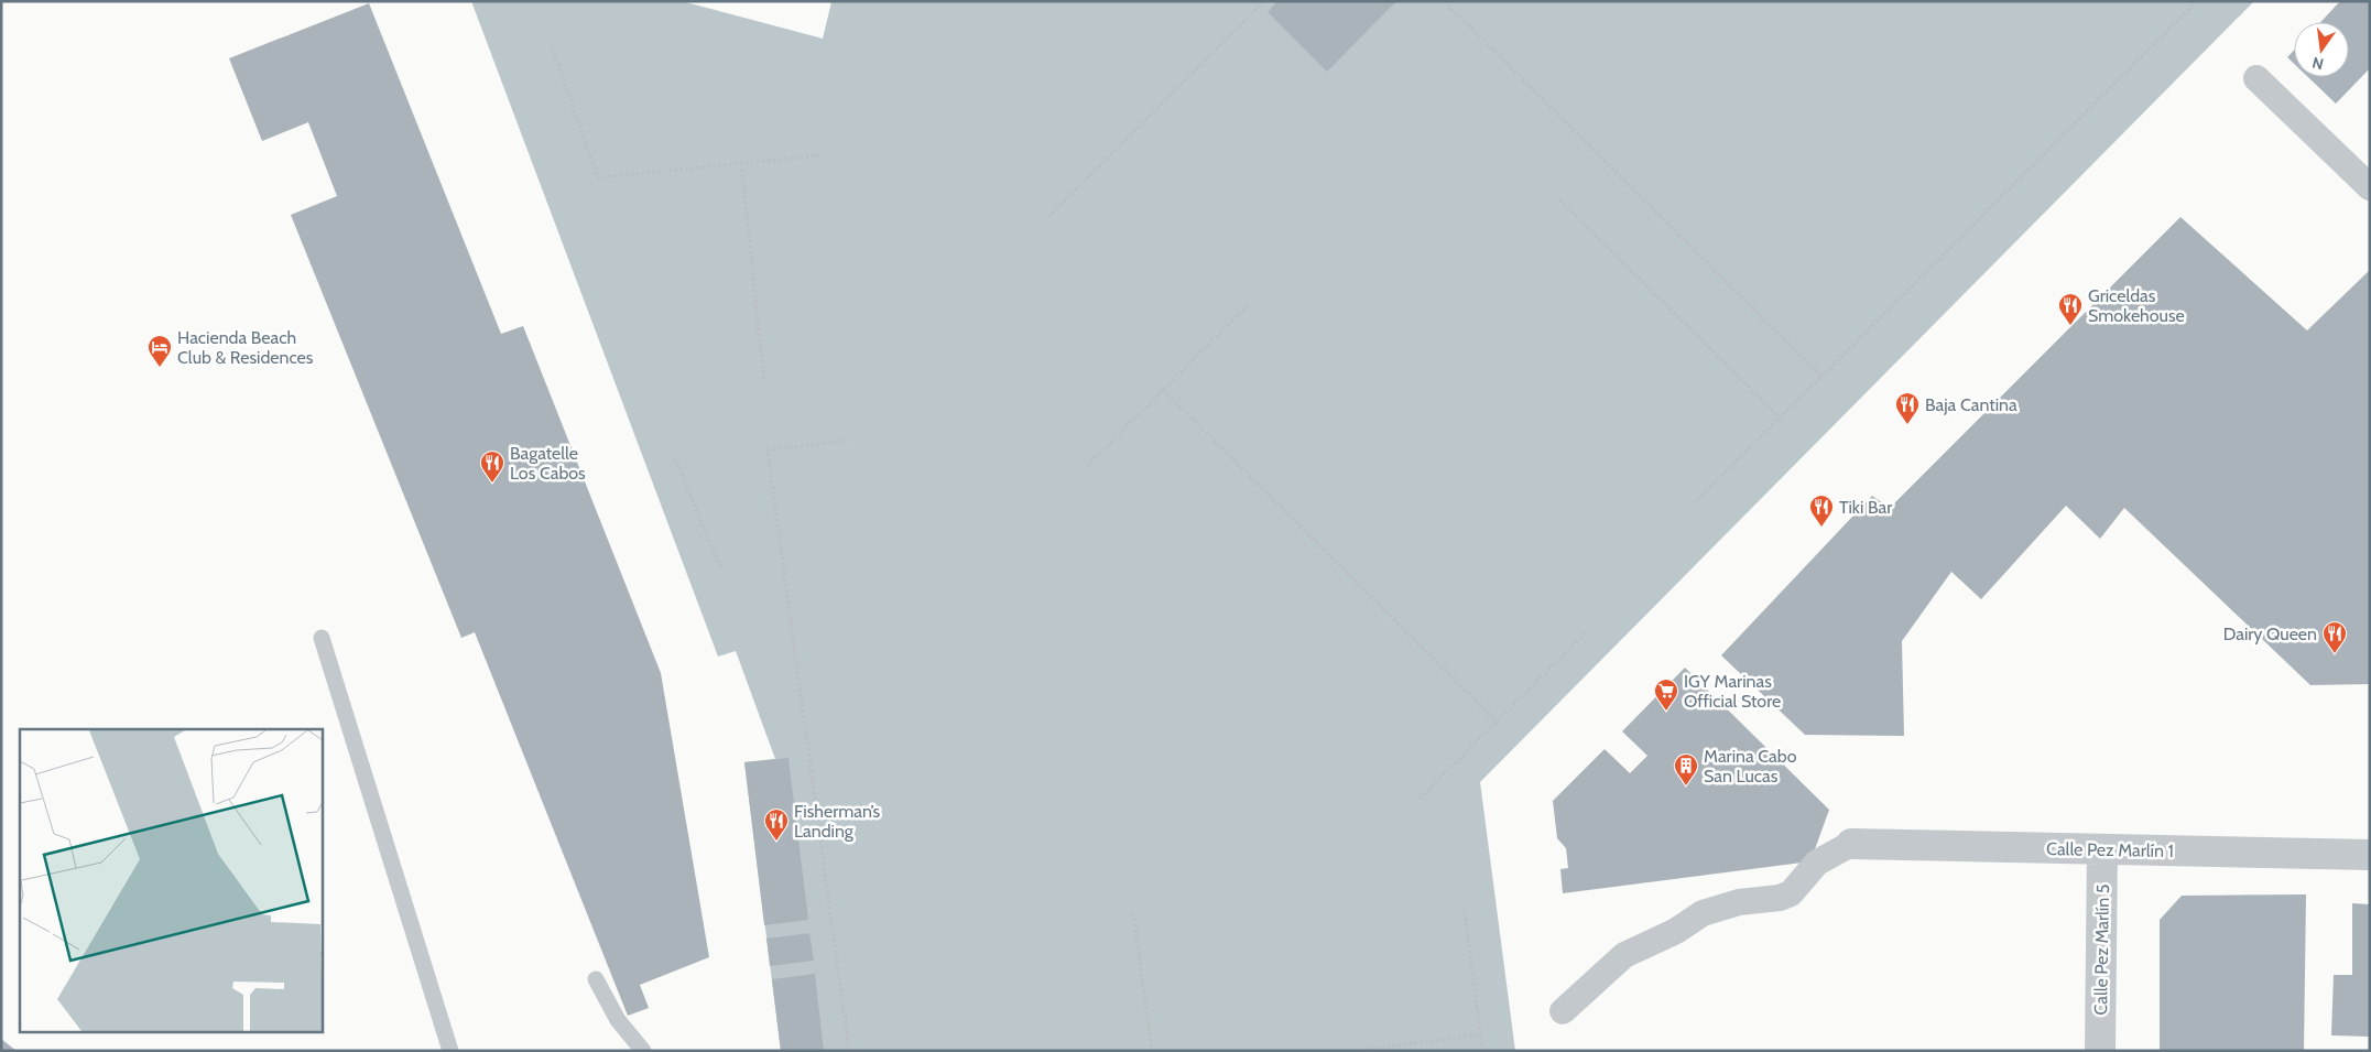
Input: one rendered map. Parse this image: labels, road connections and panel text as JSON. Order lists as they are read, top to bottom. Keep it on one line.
{"streets":{"street":["Calle Pez Marlín 1","Calle Pez Marlín 5"]},"crossings":[["Calle Pez Marlín 1","Calle Pez Marlín 5"]],"places":{"restaurant":["Griceldas Smokehouse","Baja Cantina","Bagatelle Los Cabos","Tiki Bar","Dairy Queen","Fisherman’s Landing"],"hotel":["Hacienda Beach Club & Residences"],"supermarket":["IGY Marinas Official Store"],"building":["Marina Cabo San Lucas"]},"north":"bottom"}
